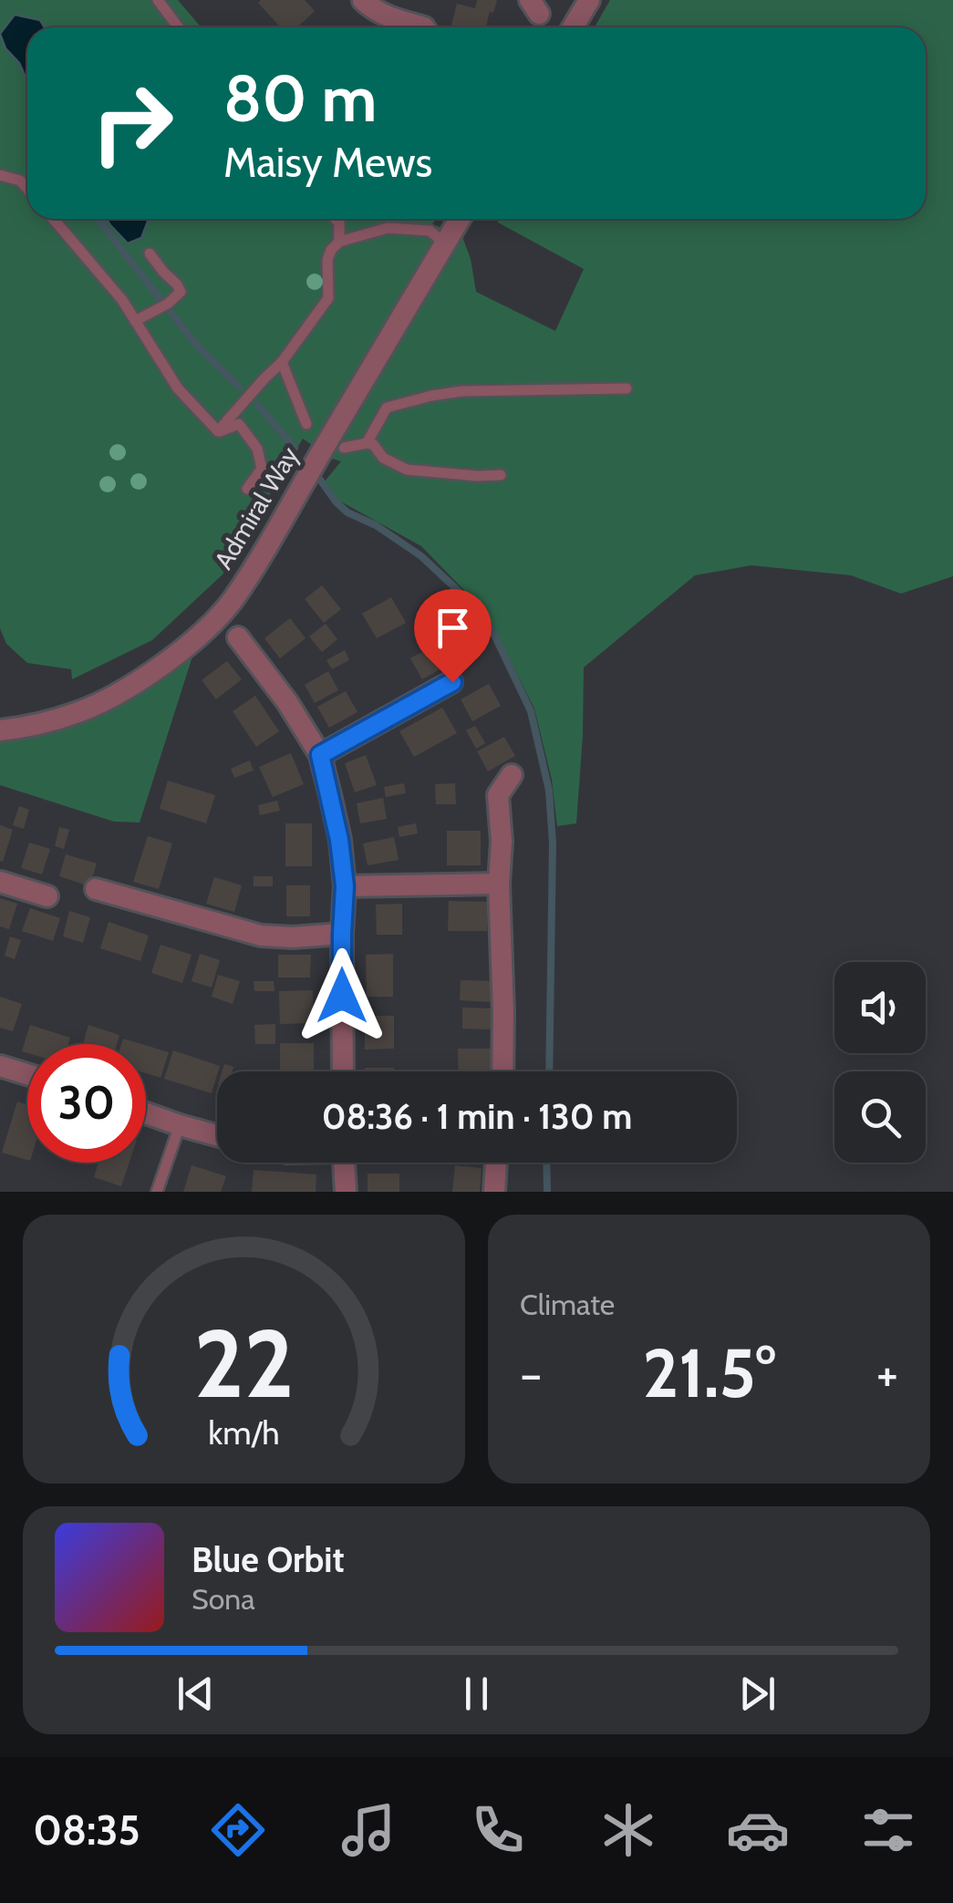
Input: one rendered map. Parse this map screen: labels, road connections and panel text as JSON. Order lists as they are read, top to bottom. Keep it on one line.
{"streets":{"street":["Admiral Way"]},"page":{"turn":["80 m","Maisy Mews"],"limit":"30","trip":"08:36 · 1 min · 130 m","tile":"Climate","heat":["−","21.5°","+"],"song":["Blue Orbit","Sona"],"tabs":"08:35","gauge":["22","km/h"]}}
